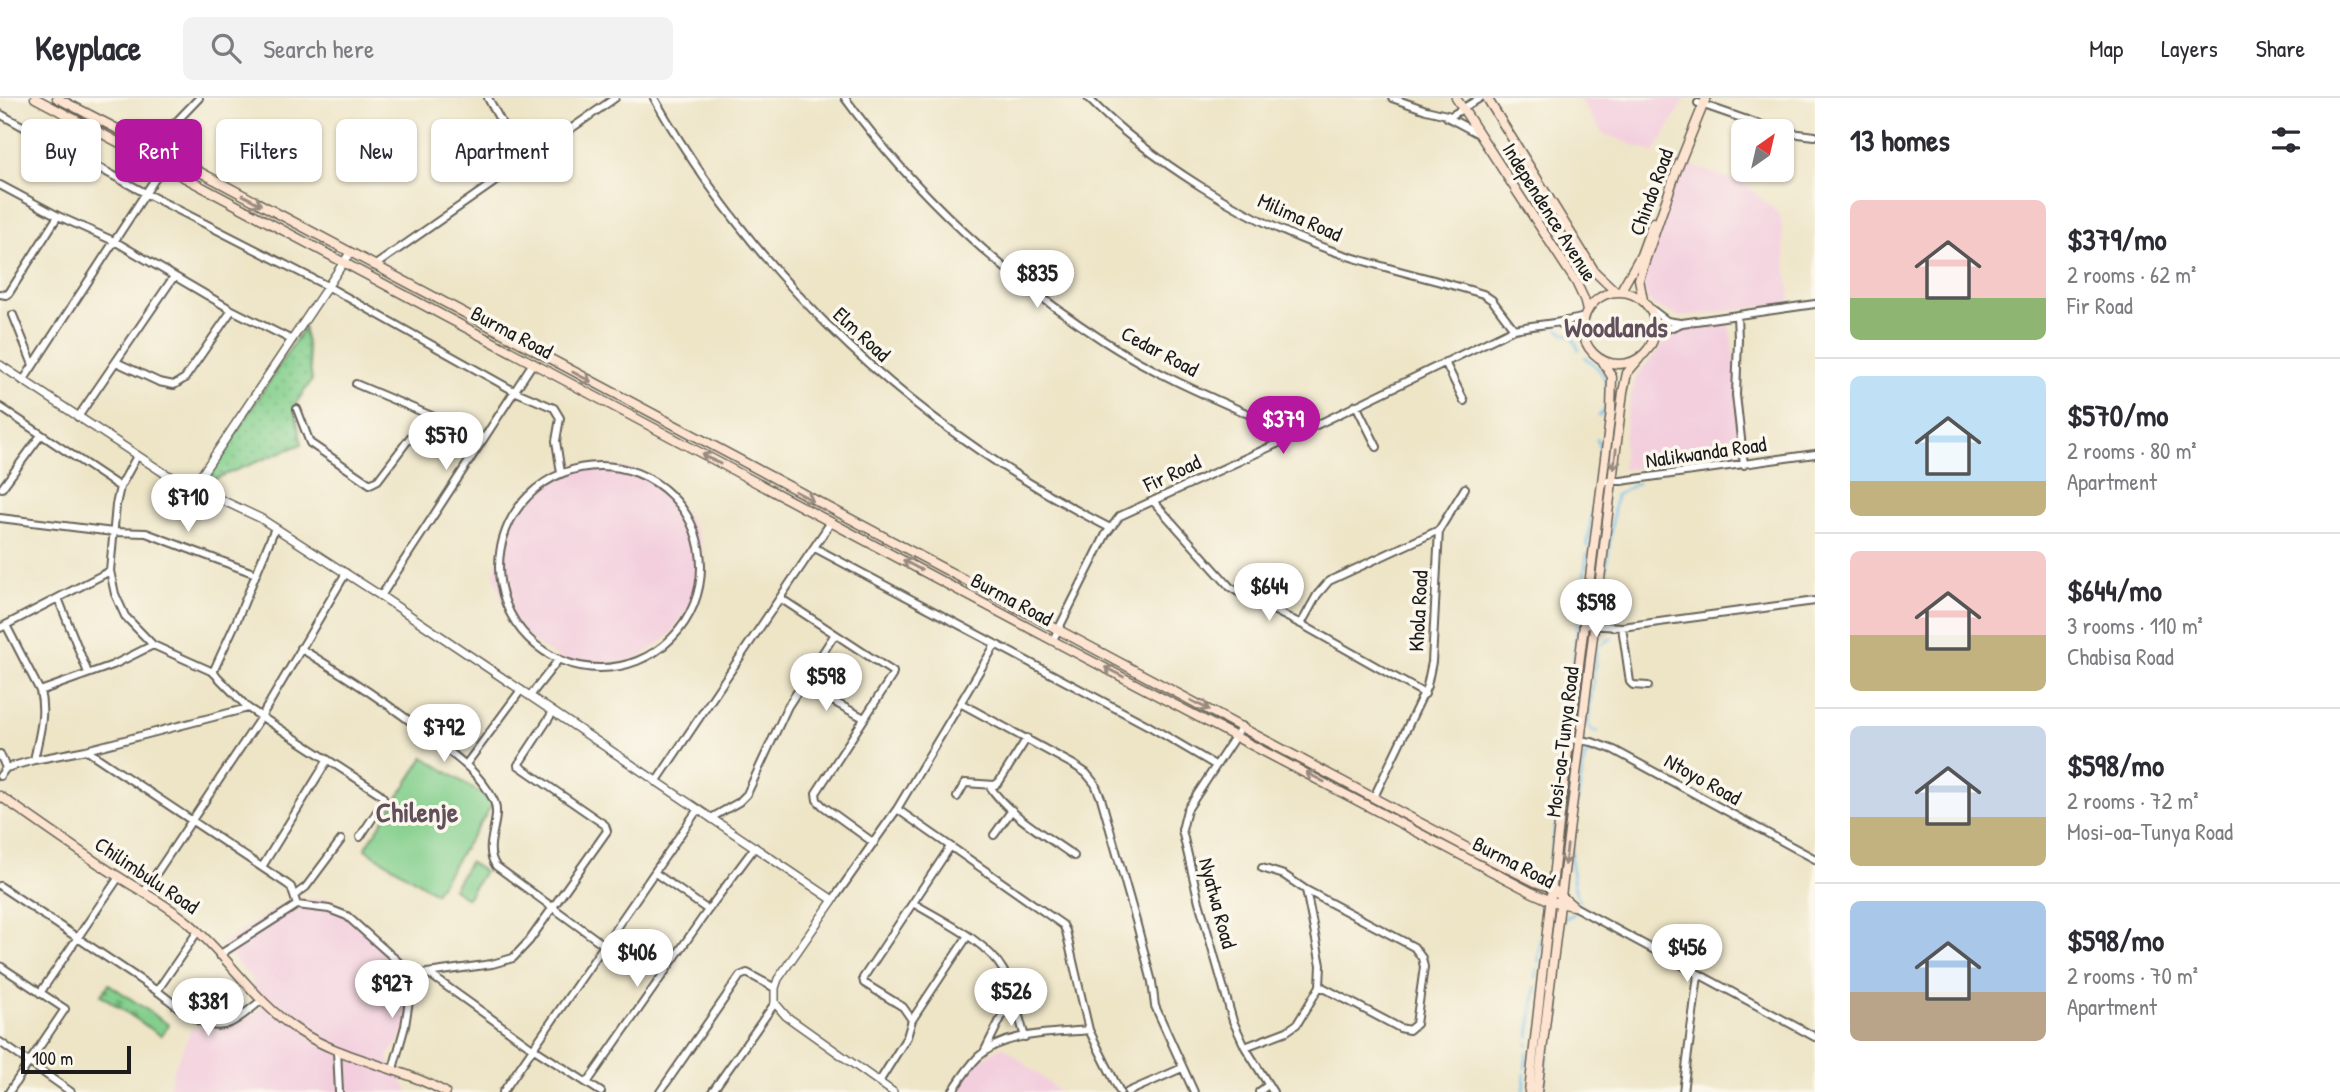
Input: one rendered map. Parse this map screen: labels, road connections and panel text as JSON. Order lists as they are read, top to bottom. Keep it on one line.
{"streets":{"main road":["Chindo Road","Independence Avenue","Burma Road","Mosi-oa-Tunya Road","Chilimbulu Road"],"street":["Milima Road","Elm Road","Cedar Road","Nalikwanda Road","Fir Road","Khola Road","Ntoyo Road","Nyatwa Road"]},"crossings":[["Chindo Road","Independence Avenue"],["Chindo Road","Fir Road"],["Chindo Road","Mosi-oa-Tunya Road"],["Independence Avenue","Fir Road"],["Independence Avenue","Mosi-oa-Tunya Road"],["Milima Road","Fir Road"],["Burma Road","Fir Road"],["Burma Road","Khola Road"],["Burma Road","Mosi-oa-Tunya Road"],["Burma Road","Nyatwa Road"],["Elm Road","Fir Road"],["Cedar Road","Fir Road"],["Nalikwanda Road","Mosi-oa-Tunya Road"],["Fir Road","Mosi-oa-Tunya Road"],["Mosi-oa-Tunya Road","Ntoyo Road"]],"districts":["Woodlands","Chilenje"],"scale_bar":"100 m","north":"top right","page":{"header":"Keyplace","search":"Search here","nav":["Map","Layers","Share"],"heading":"13 homes","chip":["Buy","Rent","Filters","New","Apartment"],"list":[{"name":"$379/mo","note":"2 rooms · 62 m² · Fir Road"},{"name":"$570/mo","note":"2 rooms · 80 m² · Apartment"},{"name":"$644/mo","note":"3 rooms · 110 m² · Chabisa Road"},{"name":"$598/mo","note":"2 rooms · 72 m² · Mosi-oa-Tunya Road"},{"name":"$598/mo","note":"2 rooms · 70 m² · Apartment"}],"price":["$835","$379","$570","$710","$644","$598","$598","$792","$456","$406","$927","$526","$381"],"scale":"100 m"}}
